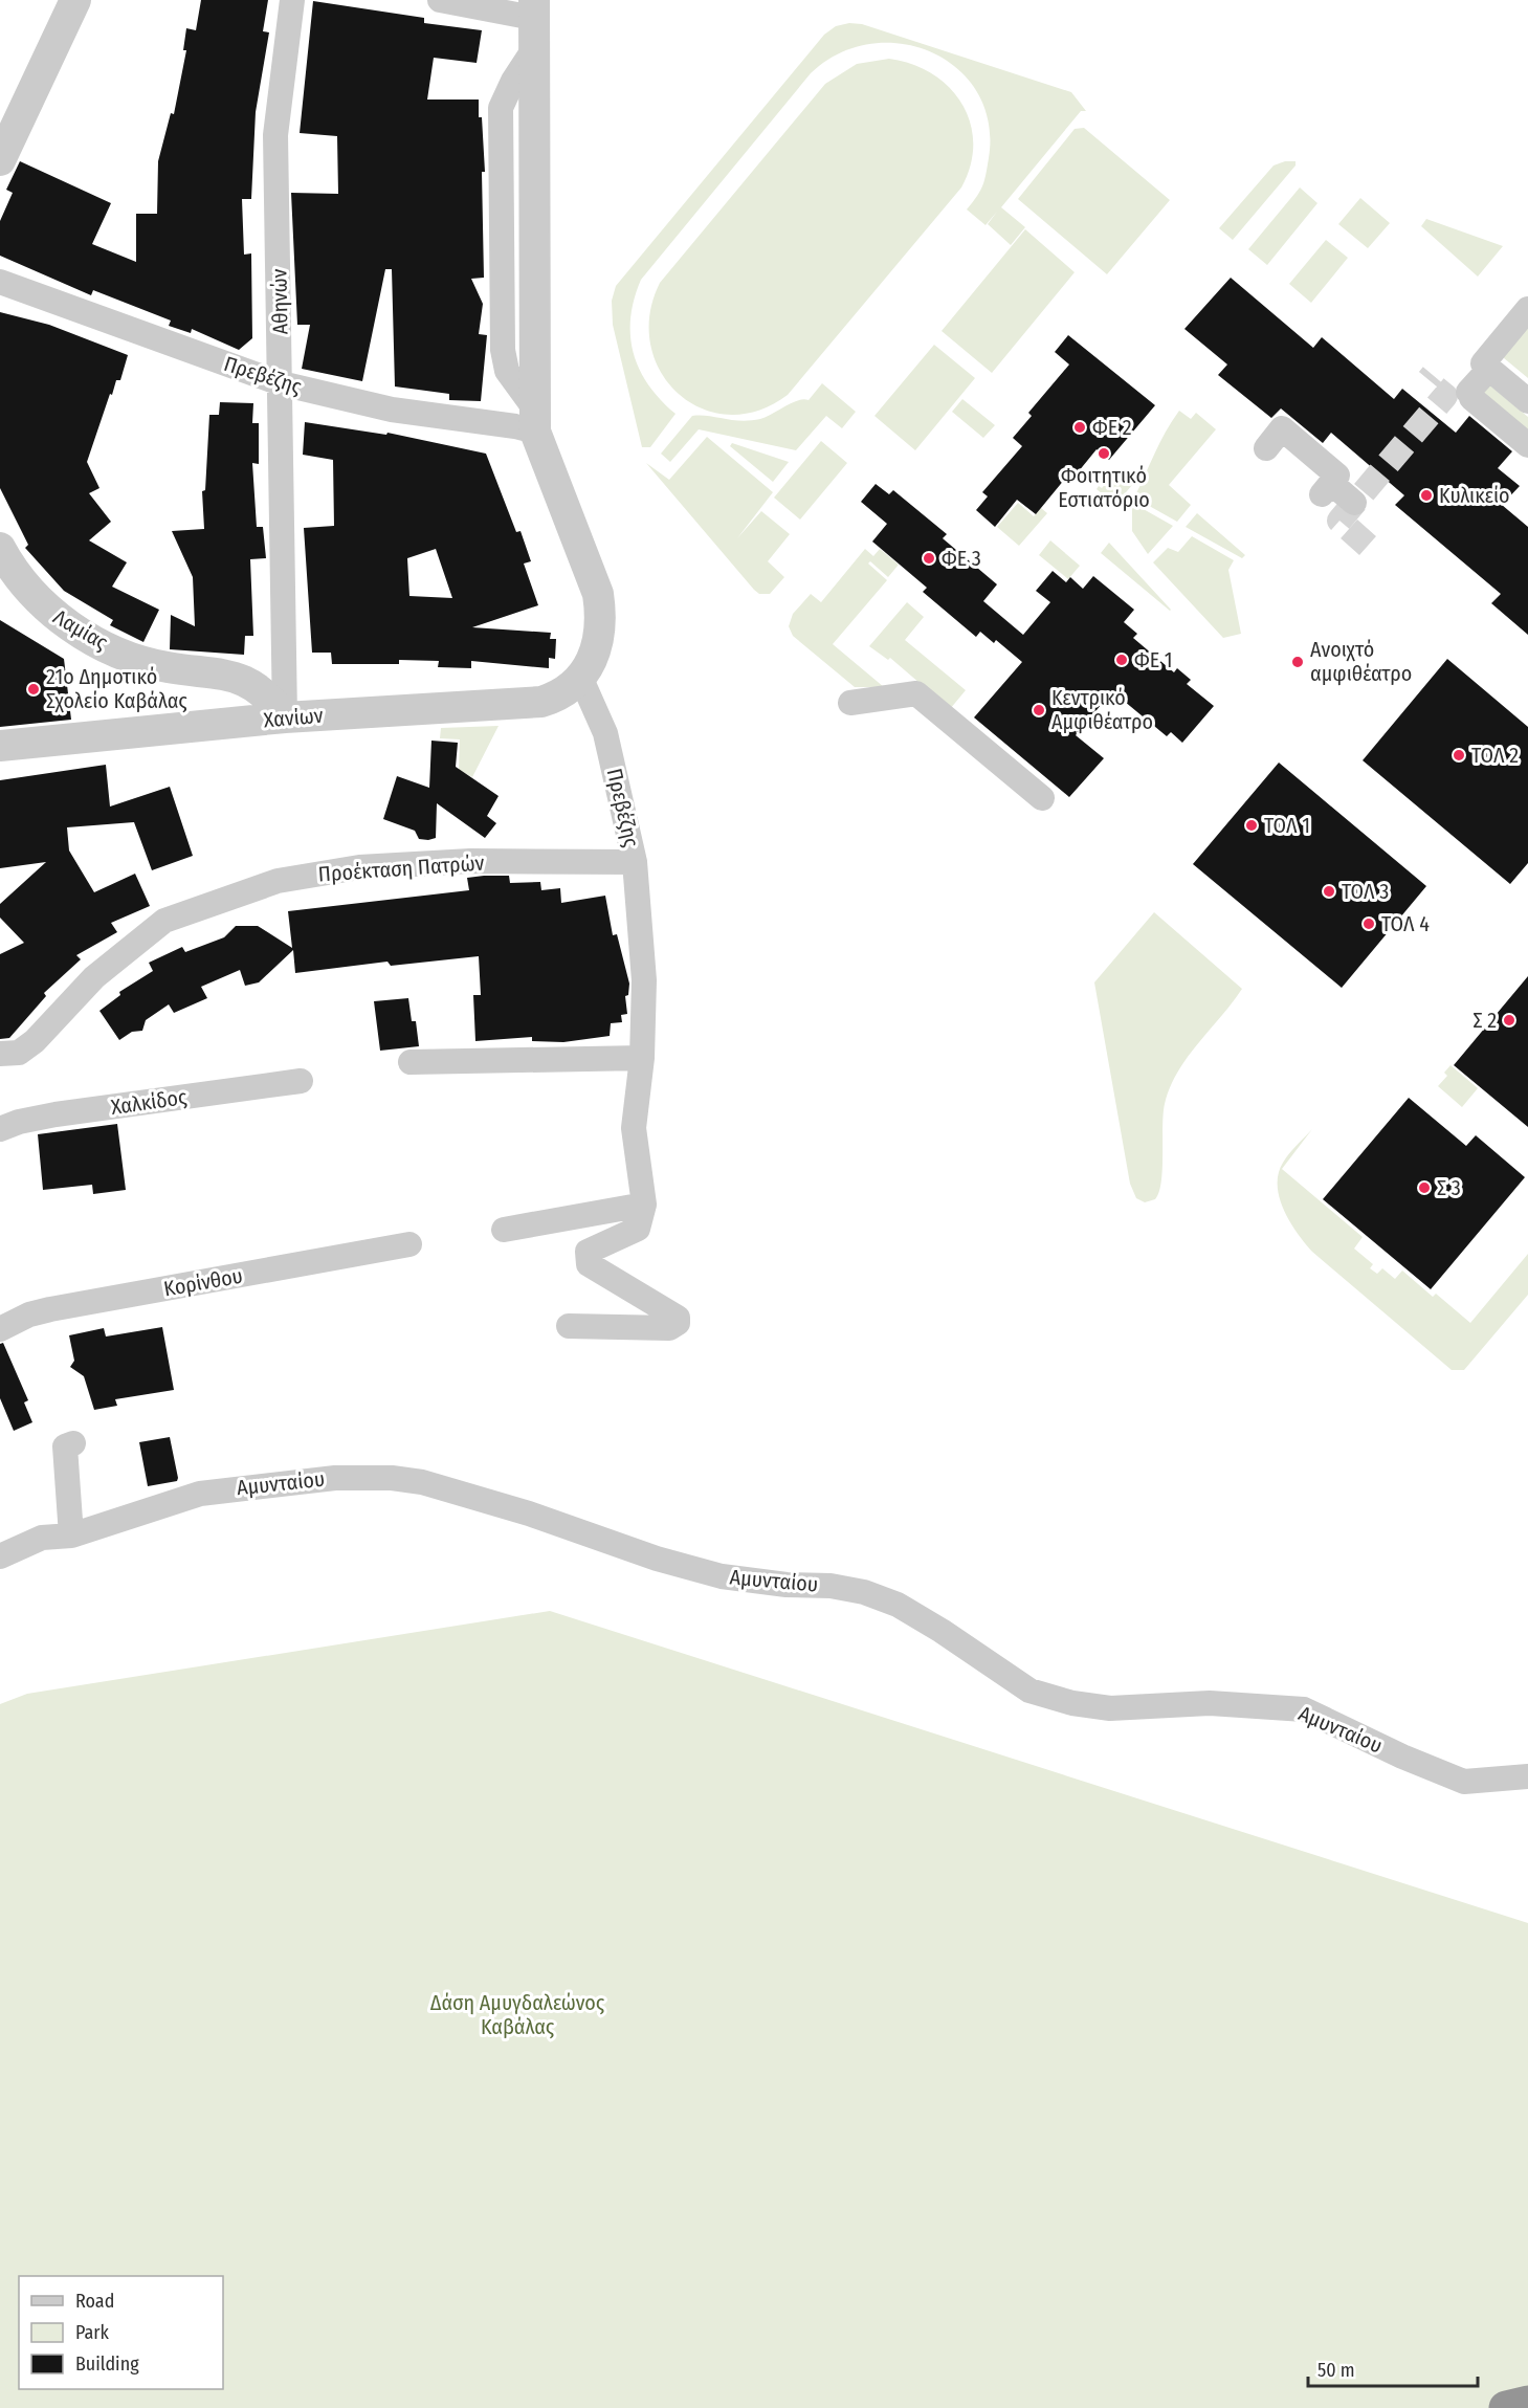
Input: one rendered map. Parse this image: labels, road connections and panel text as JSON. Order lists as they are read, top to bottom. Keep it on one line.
{"streets":{"street":["Αθηνών","Πρεβέζης","Λαμίας","Χανίων","Προέκταση Πατρών","Χαλκίδος","Κορίνθου","Αμυνταίου"]},"crossings":[["Αθηνών","Πρεβέζης"],["Αθηνών","Λαμίας"],["Αθηνών","Χανίων"],["Πρεβέζης","Χανίων"],["Πρεβέζης","Προέκταση Πατρών"],["Λαμίας","Χανίων"]],"parks":["Δάση Αμυγδαλεώνος Καβάλας"],"places":["ΦΕ 2","Φοιτητικό Εστιατόριο","Κυλικείο","ΦΕ 3","ΦΕ 1","Ανοιχτό αμφιθέατρο","21ο Δημοτικό Σχολείο Καβάλας","Κεντρικό Αμφιθέατρο","ΤΟΛ 2","ΤΟΛ 1","ΤΟΛ 3","ΤΟΛ 4","Σ 2","Σ 3"],"legend":["Road","Park","Building"],"scale_bar":"50 m"}
